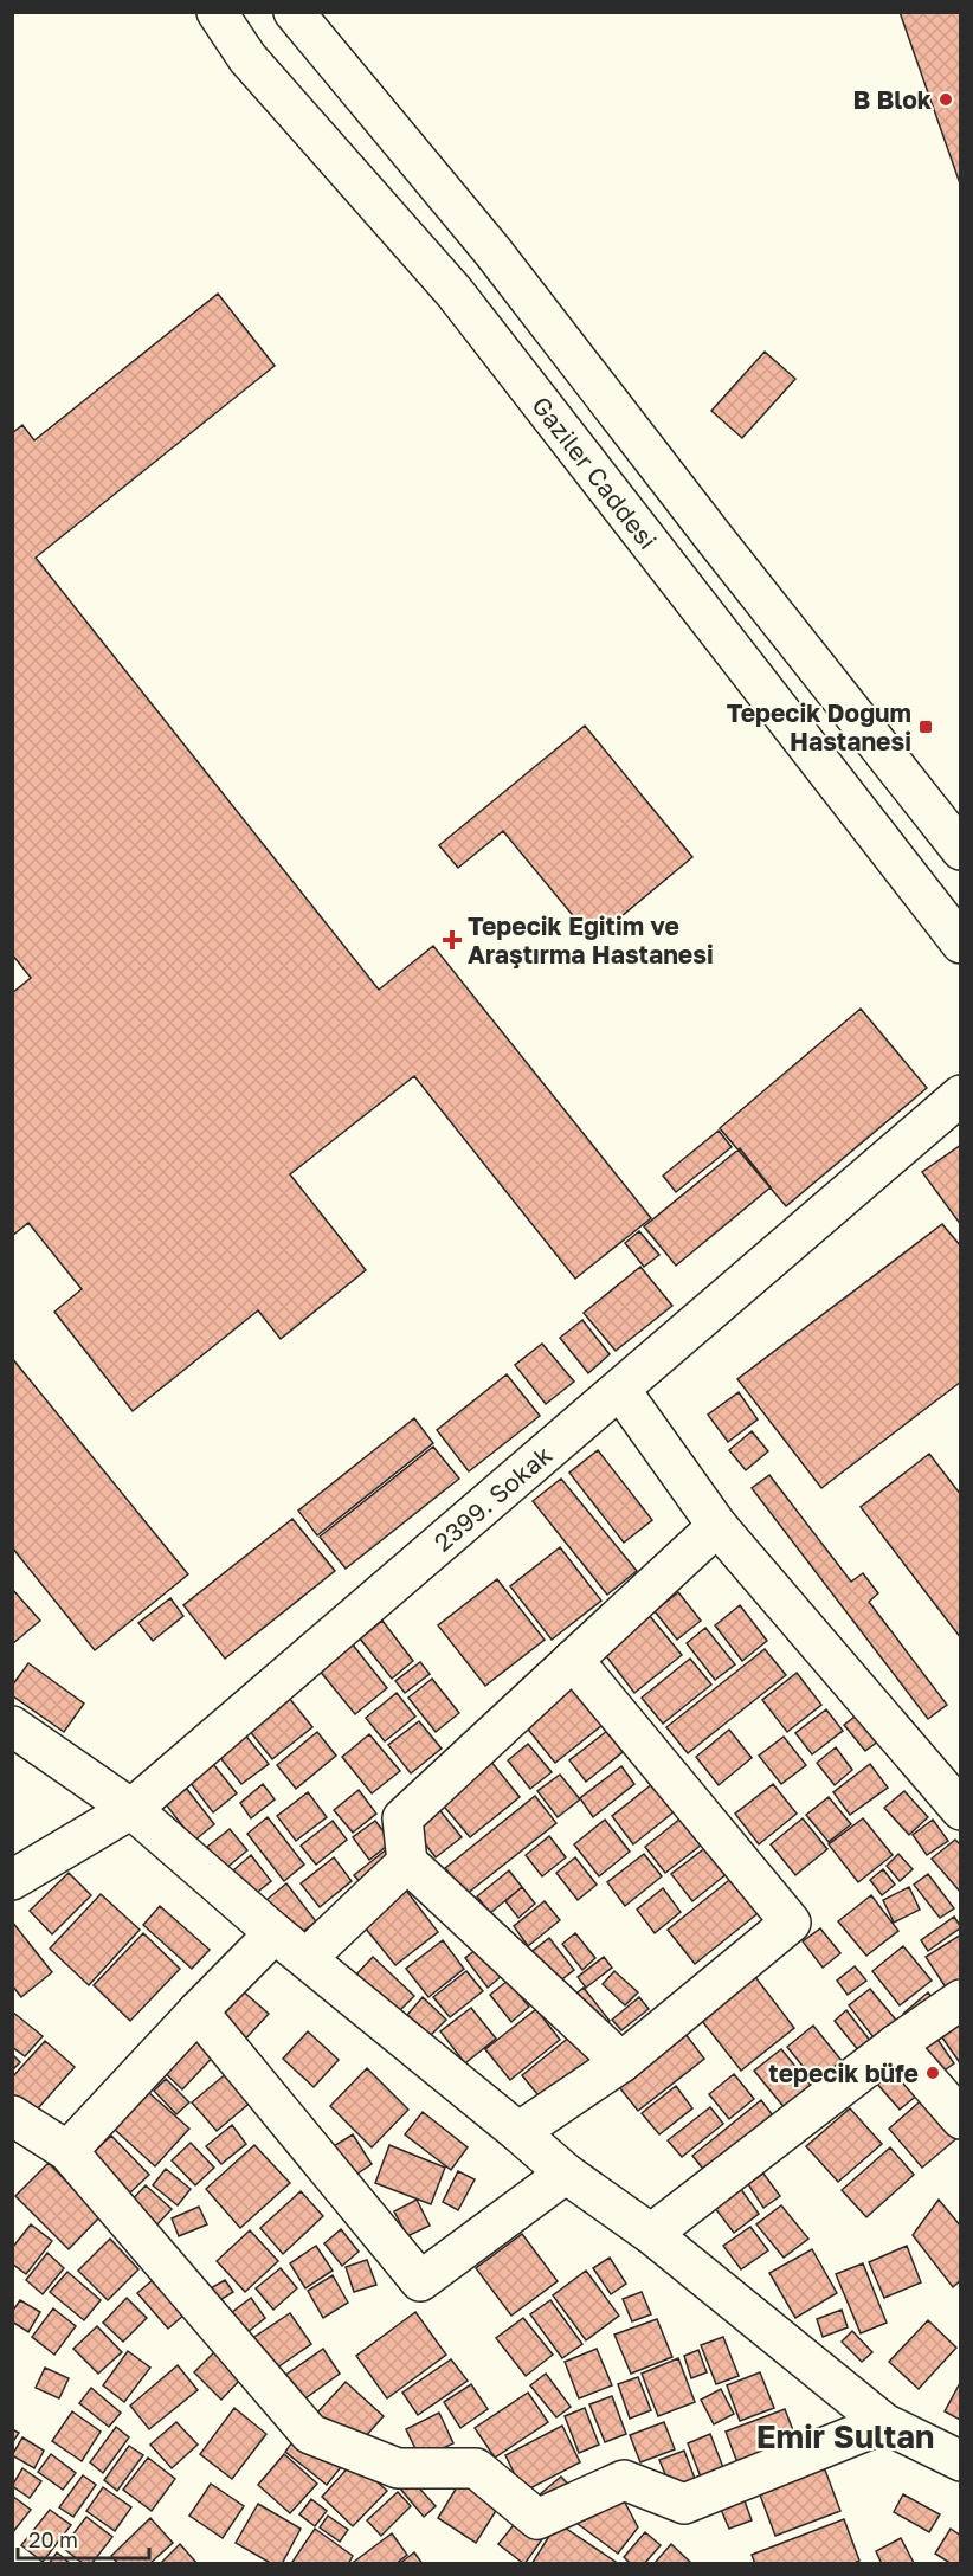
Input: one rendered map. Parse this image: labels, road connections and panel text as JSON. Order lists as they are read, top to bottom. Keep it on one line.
{"streets":{"street":["Gaziler Caddesi","2399. Sokak"]},"districts":["Emir Sultan"],"places":{"other":["B Blok","tepecik büfe"],"transit":["Tepecik Doğum Hastanesi"],"health":["Tepecik Eğitim ve Araştırma Hastanesi"]},"scale_bar":"20 m"}
